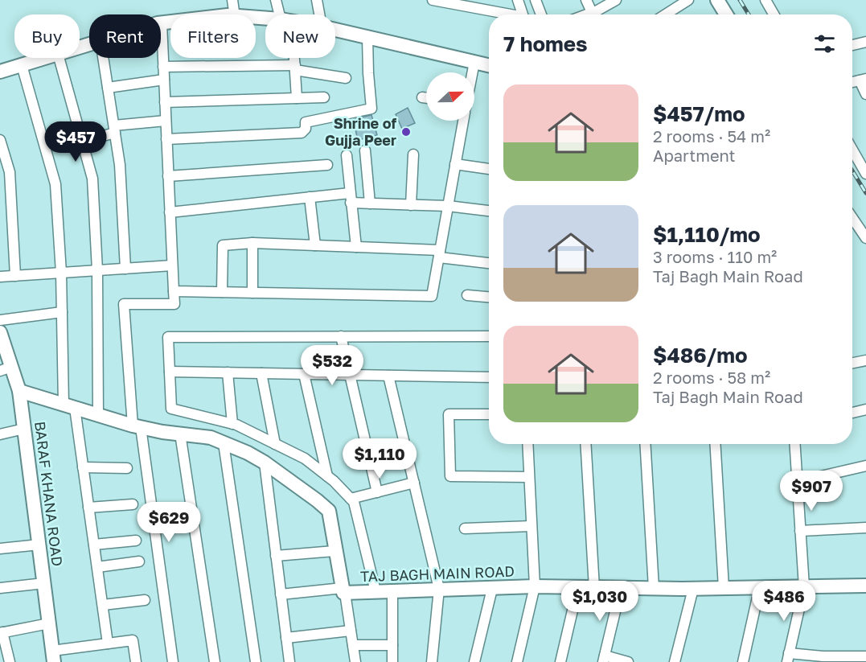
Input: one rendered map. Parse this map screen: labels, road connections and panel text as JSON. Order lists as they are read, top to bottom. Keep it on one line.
{"streets":{"street":["BARAF KHANA ROAD","TAJ BAGH MAIN ROAD"]},"crossings":[["BARAF KHANA ROAD","TAJ BAGH MAIN ROAD"]],"places":["Shrine of Gujja Peer"],"north":"right","page":{"chip":["Buy","Rent","Filters","New"],"heading":"7 homes","list":[{"name":"$457/mo","note":"2 rooms · 54 m² · Apartment"},{"name":"$1,110/mo","note":"3 rooms · 110 m² · Taj Bagh Main Road"},{"name":"$486/mo","note":"2 rooms · 58 m² · Taj Bagh Main Road"}],"price":["$457","$532","$1,110","$907","$629","$1,030","$486"]}}
